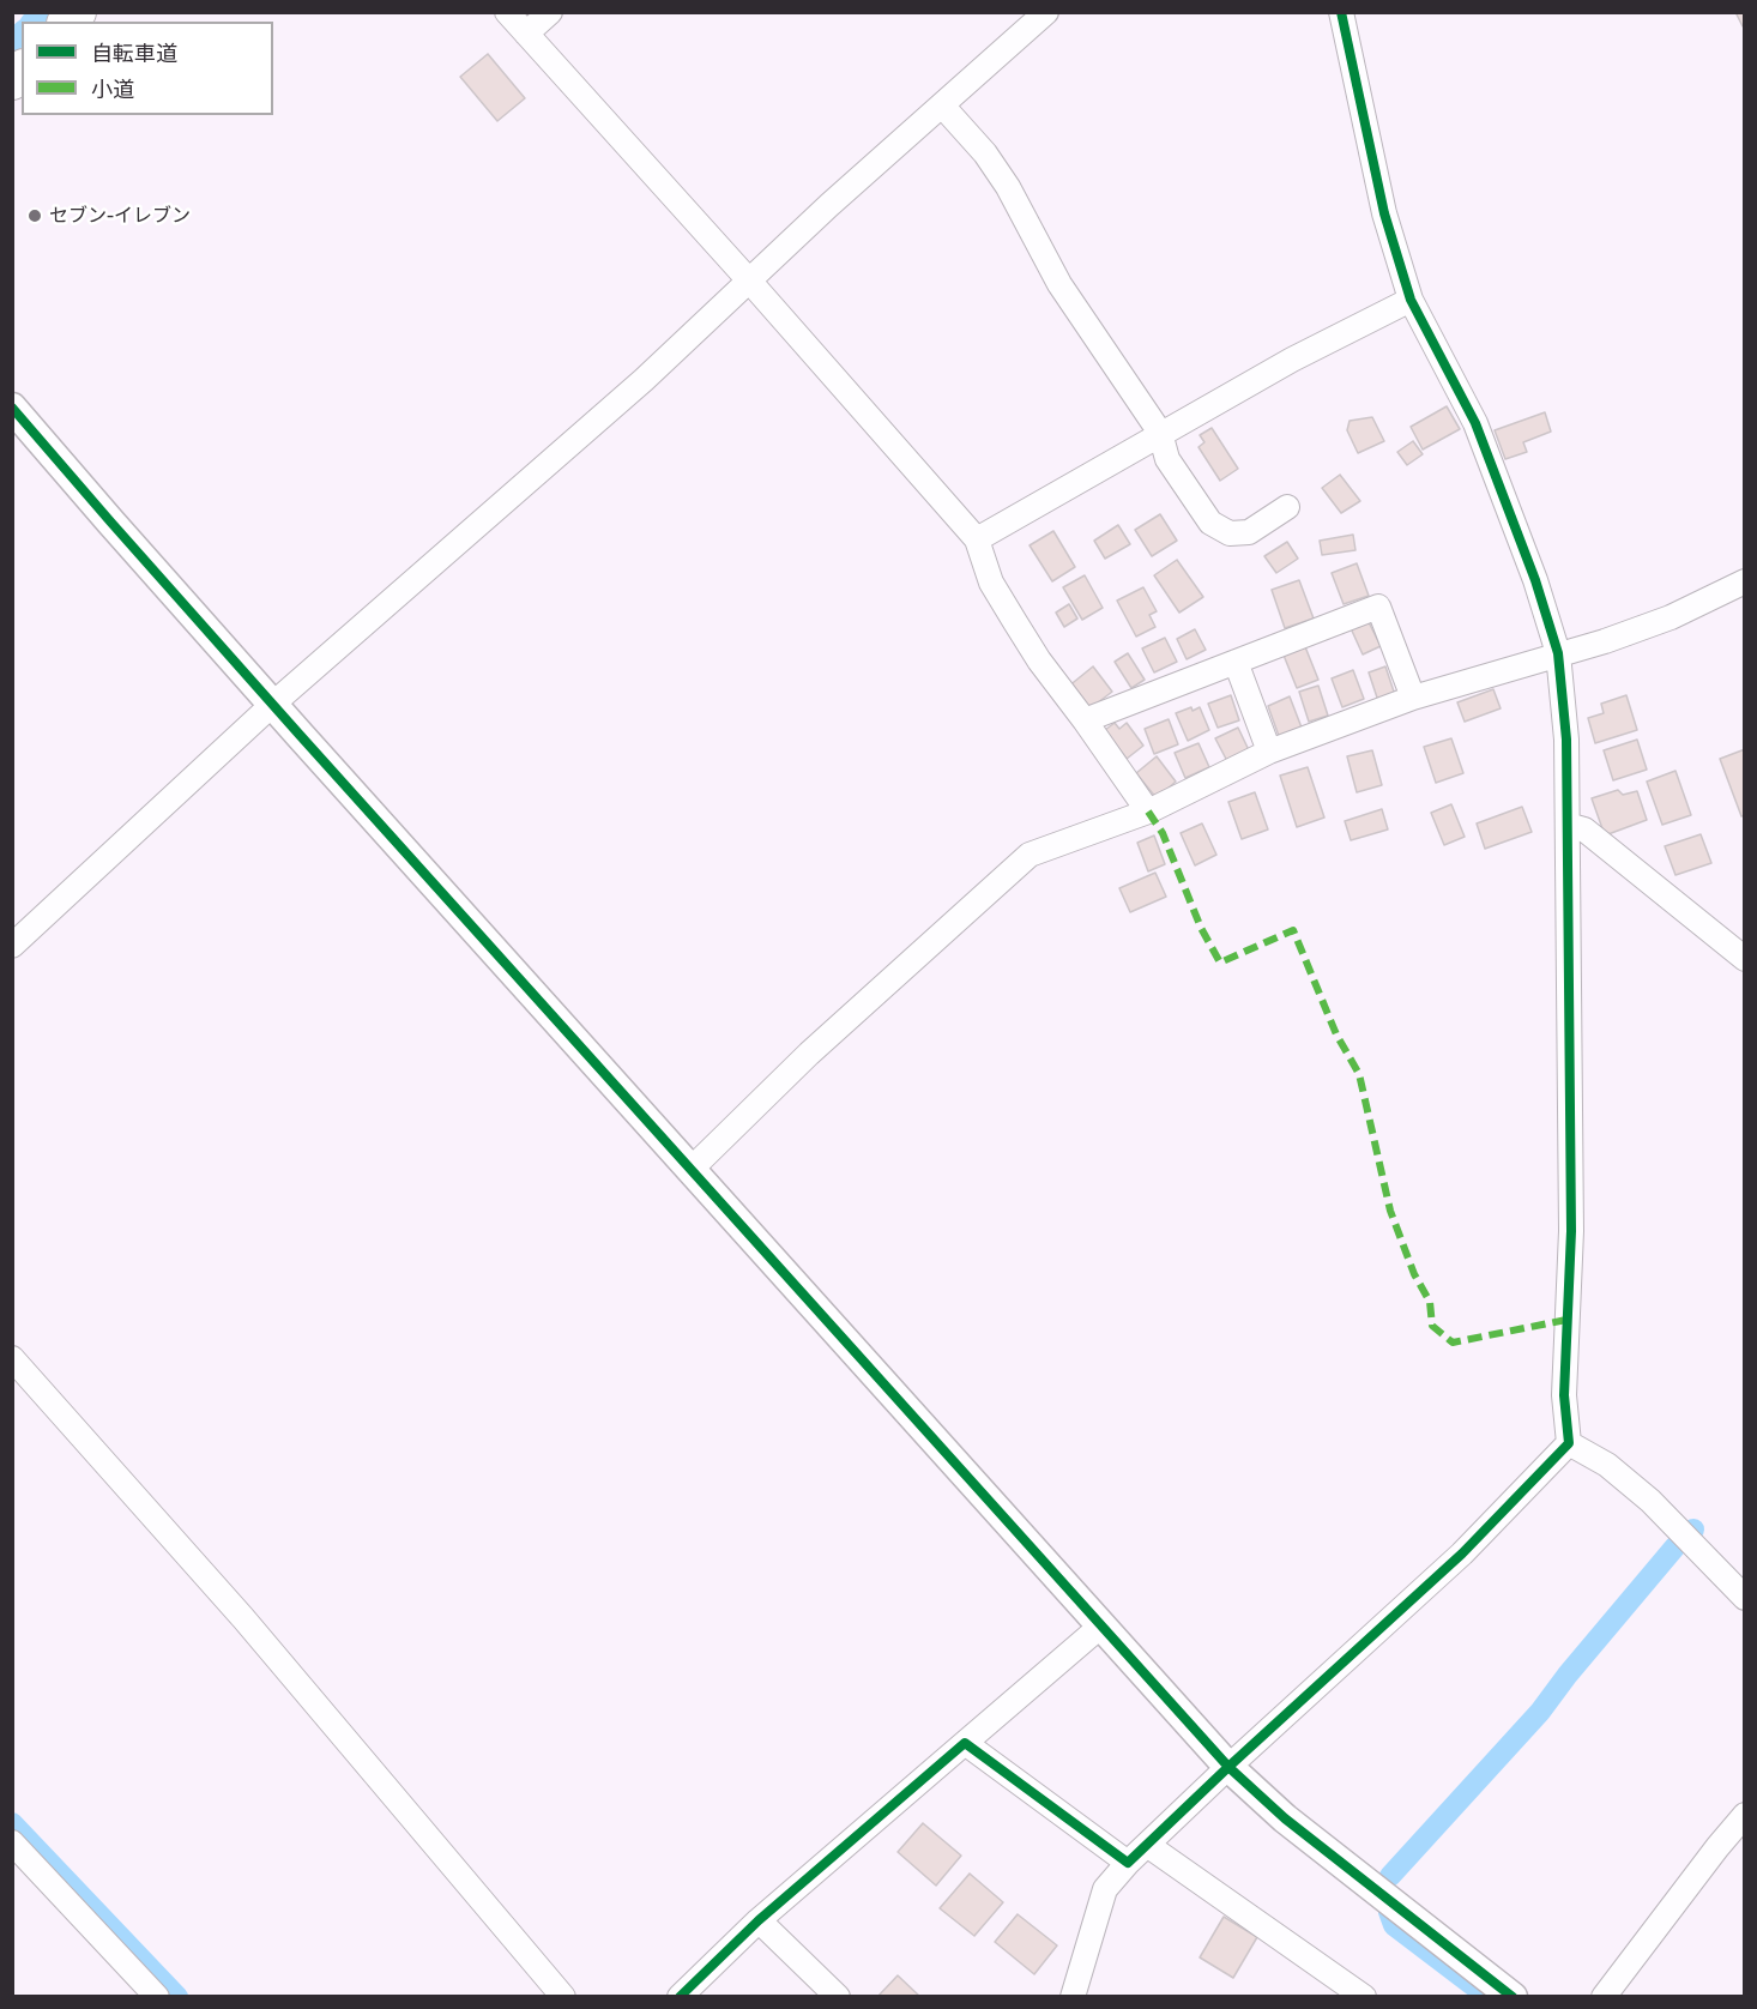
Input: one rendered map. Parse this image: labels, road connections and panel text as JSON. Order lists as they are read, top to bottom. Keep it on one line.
{"places":["セブン-イレブン"],"legend":["自転車道","小道"]}
